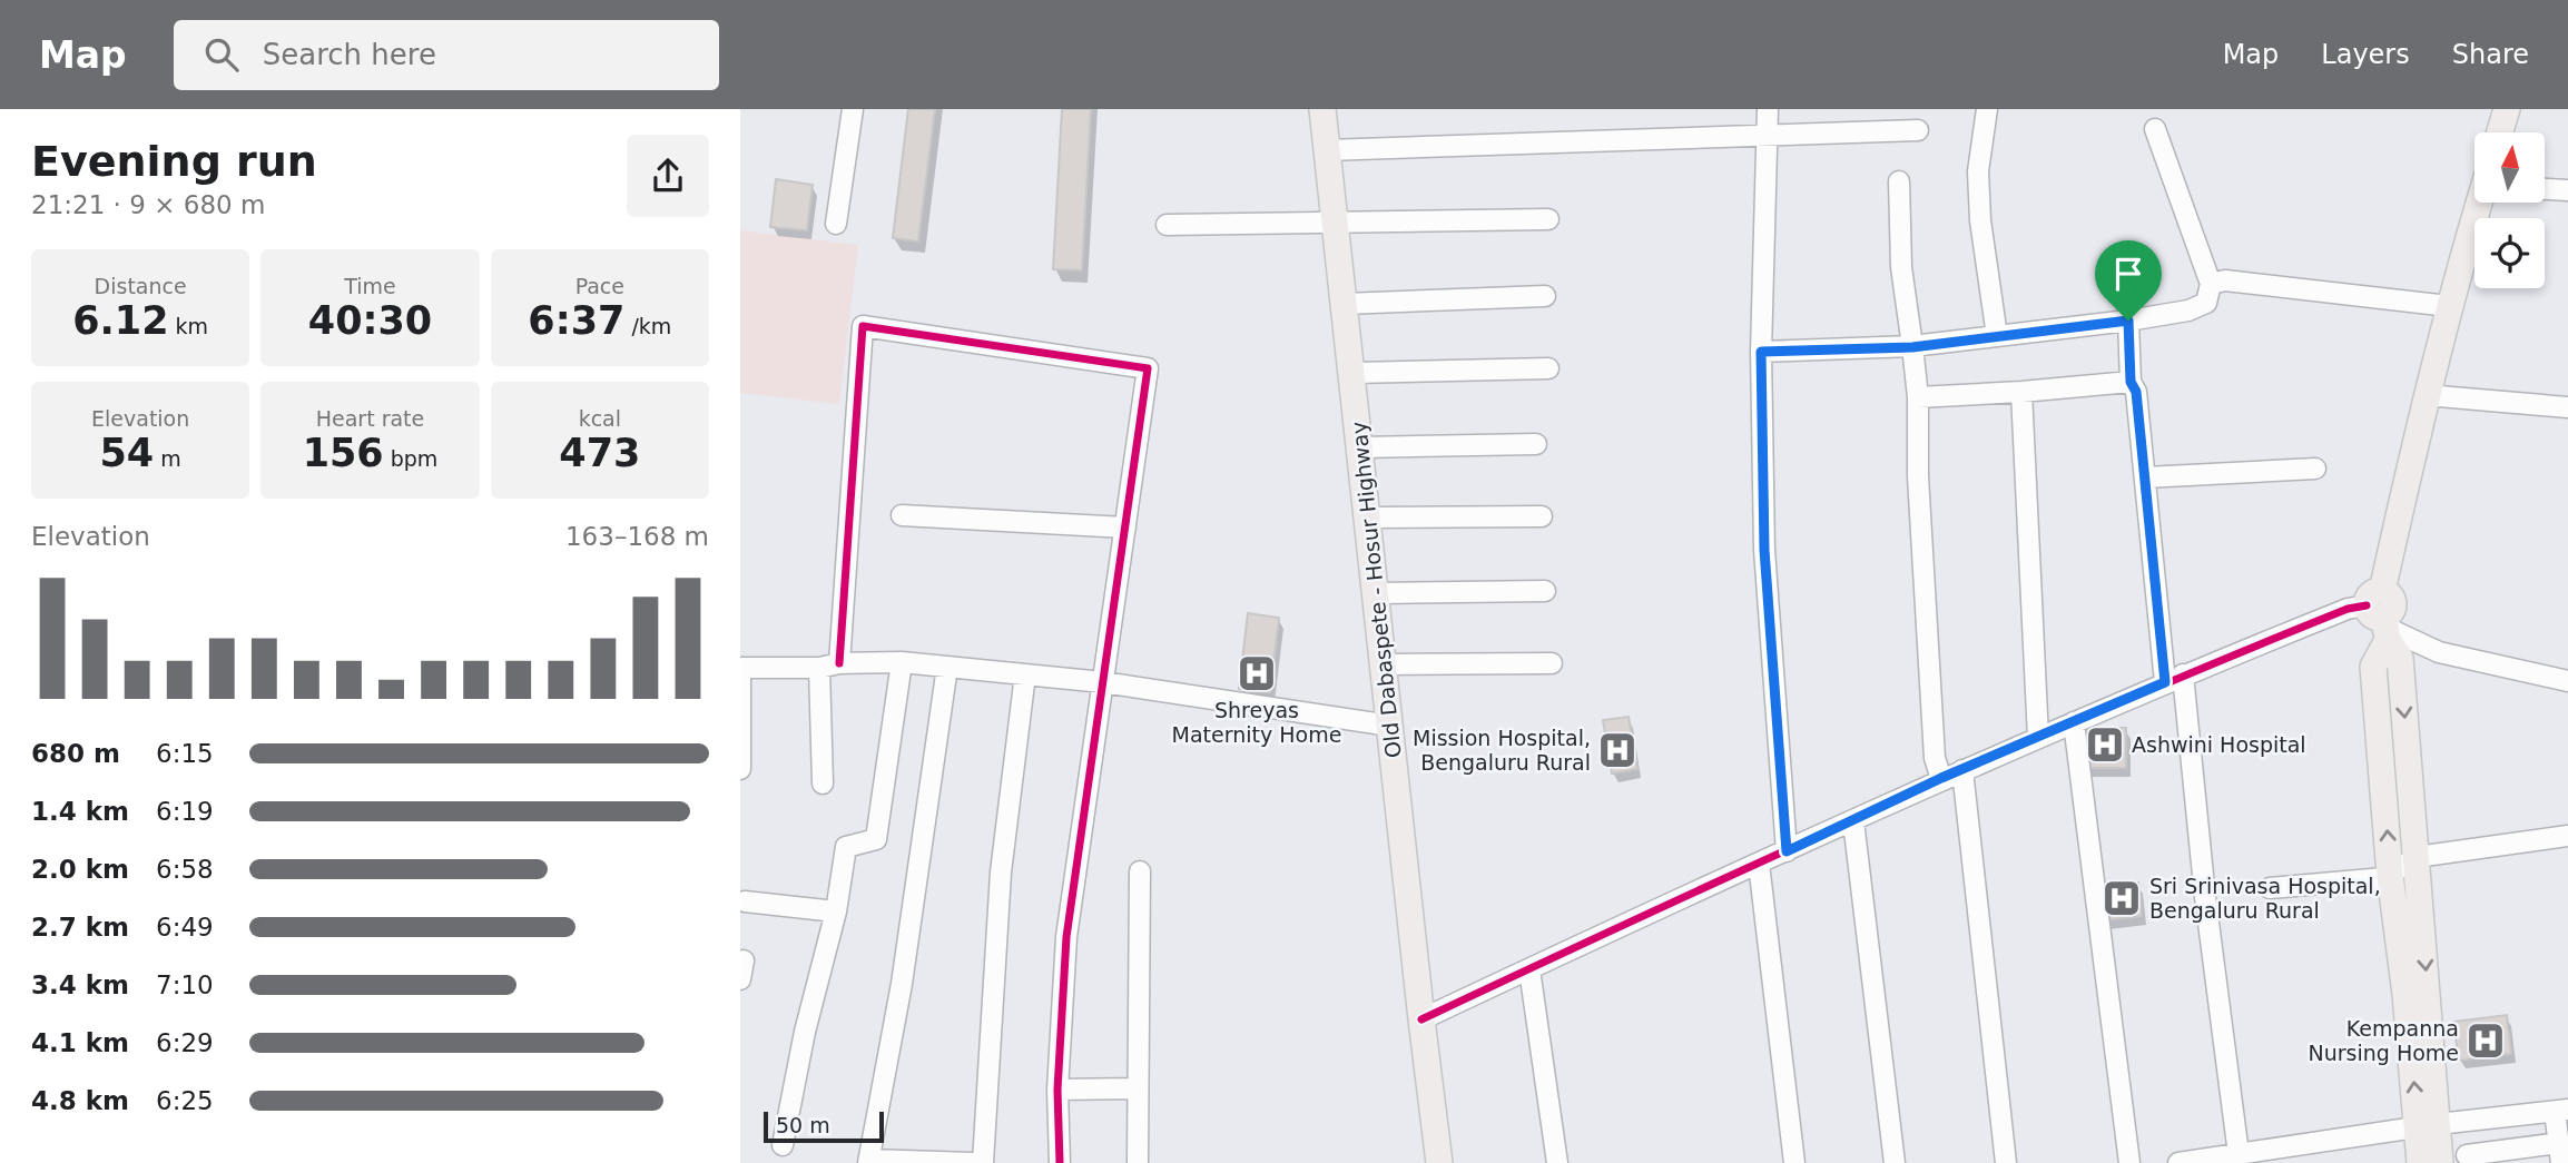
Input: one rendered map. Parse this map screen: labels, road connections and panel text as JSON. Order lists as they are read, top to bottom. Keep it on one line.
{"streets":{"main road":["Old Dabaspete - Hosur Highway"]},"places":{"hospital":["Shreyas Maternity Home","Ashwini Hospital","Mission Hospital, Bengaluru Rural","Sri Srinivasa Hospital, Bengaluru Rural","Kempanna Nursing Home"]},"scale_bar":"50 m","north":"top","page":{"header":"Map","search":"Search here","nav":["Map","Layers","Share"],"heading":["Evening run","21:21 · 9 × 680 m"],"stats":[["Distance","6.12 km"],["Time","40:30"],["Pace","6:37 /km"],["Elevation","54 m"],["Heart rate","156 bpm"],["kcal","473"]],"chart":["Elevation","163–168 m"],"list":[{"name":"680 m","note":"6:15"},{"name":"1.4 km","note":"6:19"},{"name":"2.0 km","note":"6:58"},{"name":"2.7 km","note":"6:49"},{"name":"3.4 km","note":"7:10"},{"name":"4.1 km","note":"6:29"},{"name":"4.8 km","note":"6:25"}],"scale":"50 m"}}
